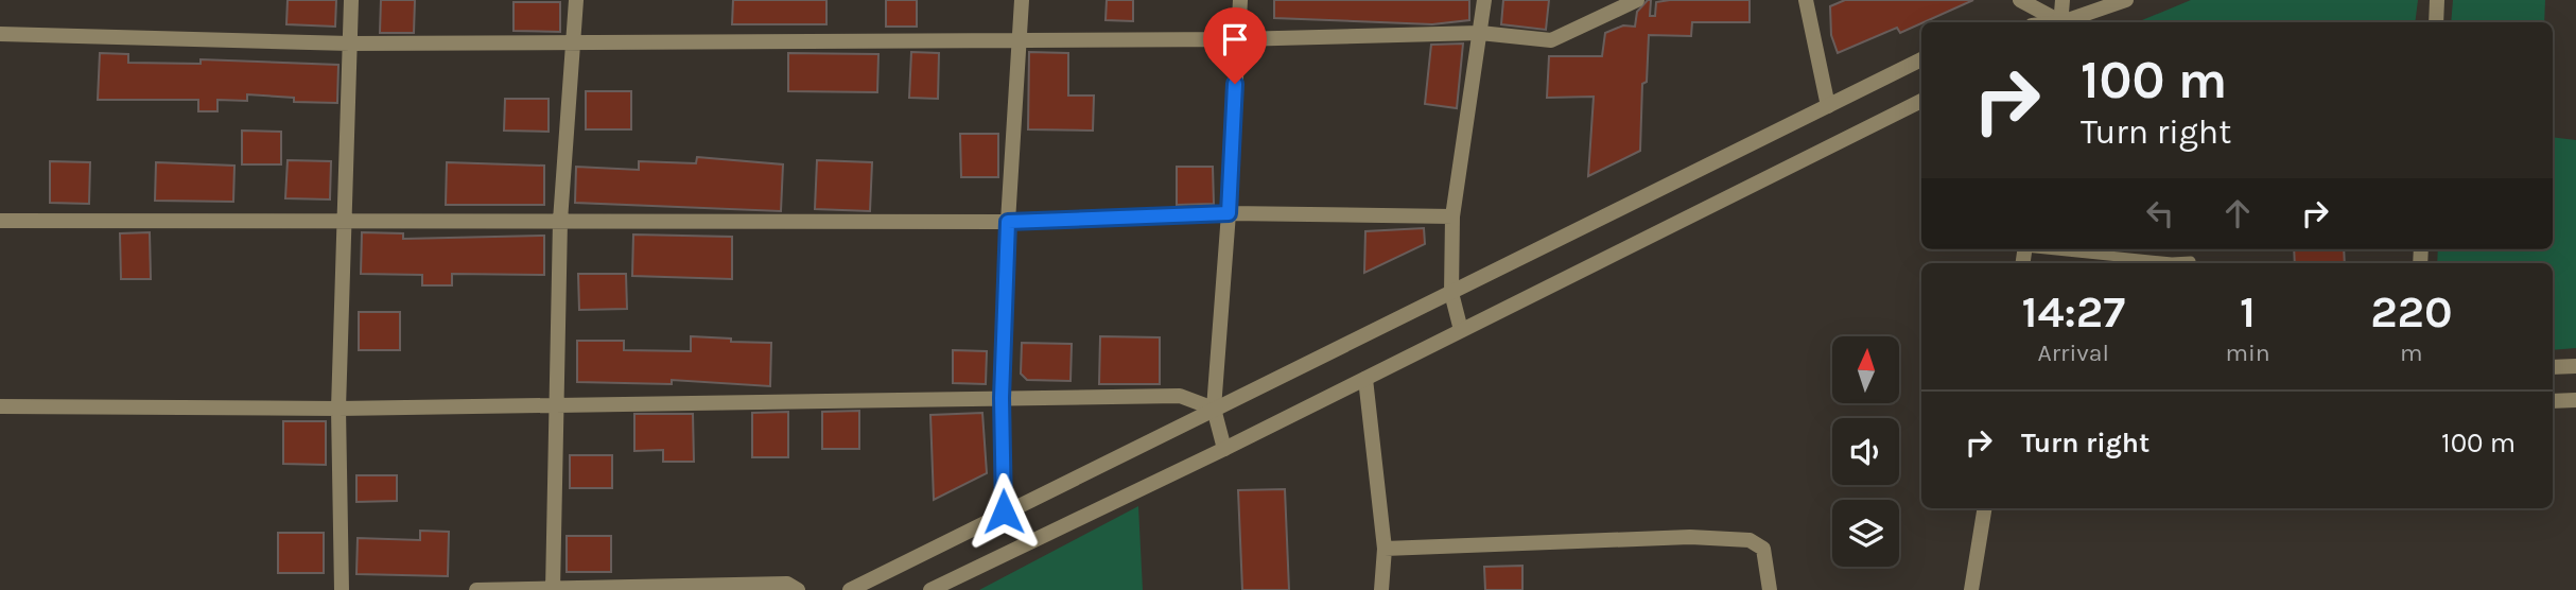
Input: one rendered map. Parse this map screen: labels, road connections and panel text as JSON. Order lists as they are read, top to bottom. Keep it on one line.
{"north":"top","page":{"turn":["100 m","Turn right"],"eta":["14:27","Arrival","1","min","220","m"],"list":[{"name":"Turn right","value":"100 m"}]}}
